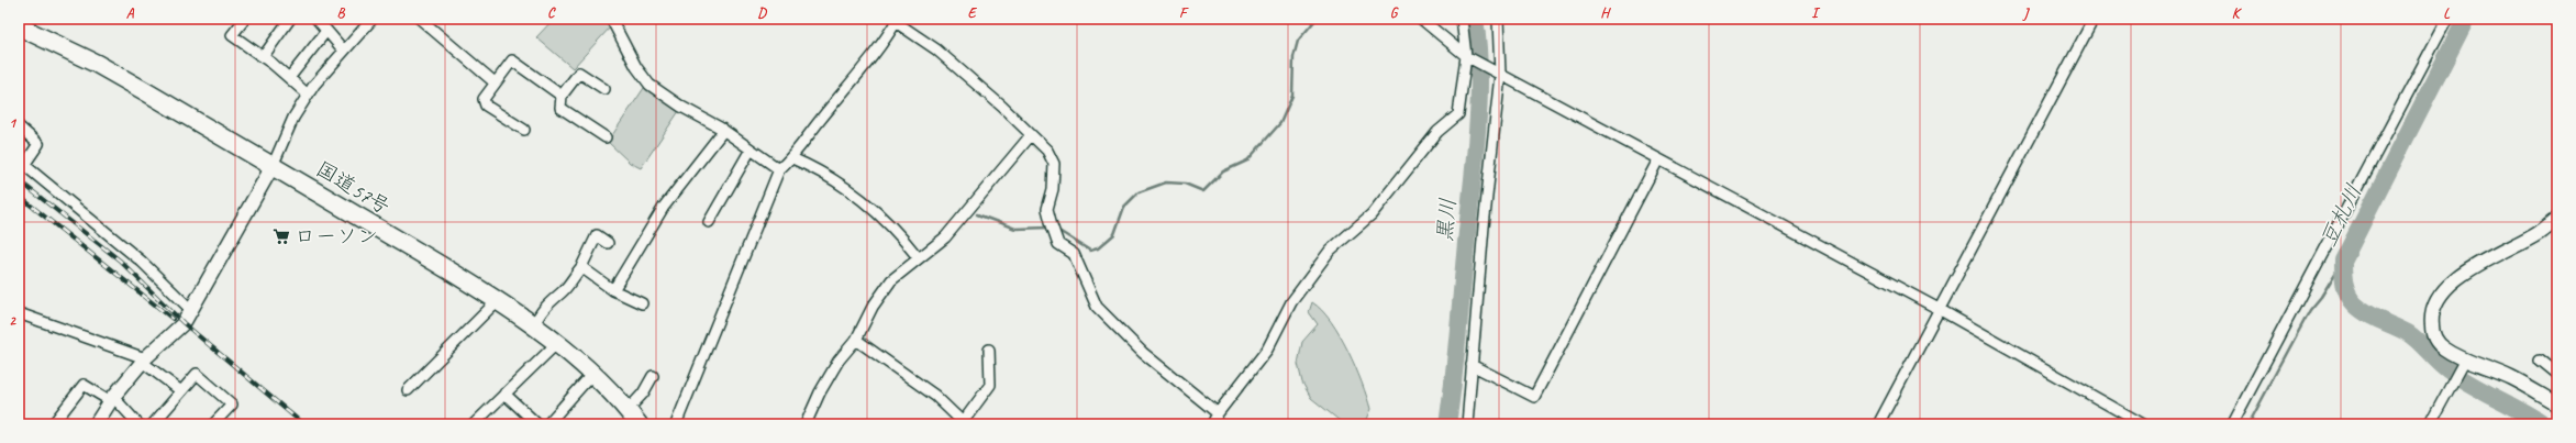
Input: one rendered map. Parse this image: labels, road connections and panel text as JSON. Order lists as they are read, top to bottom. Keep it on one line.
{"streets":{"highway":["国道57号"]},"water":["豆札川","黒川"],"places":{"supermarket":["ローソン"]},"grid":{"columns":["A","B","C","D","E","F","G","H","I","J","K","L"],"rows":["1","2"]}}
